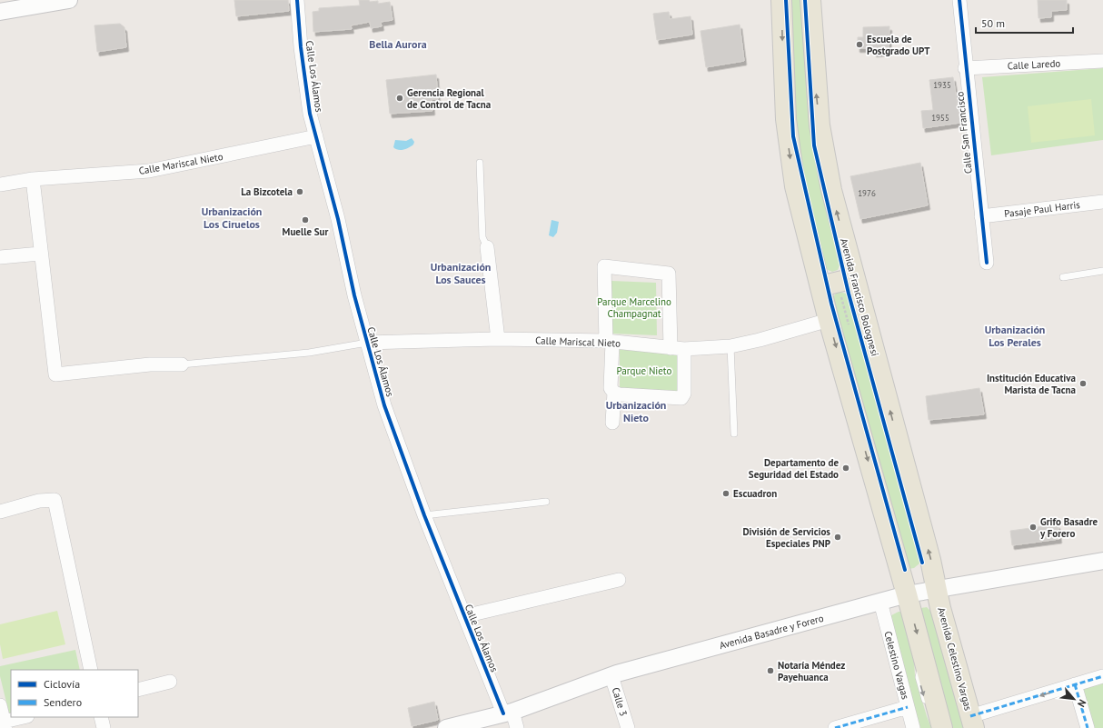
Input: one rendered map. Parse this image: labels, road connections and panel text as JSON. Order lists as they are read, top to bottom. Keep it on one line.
{"streets":{"main road":["Avenida Francisco Bolognesi","Avenida Celestino Vargas"],"street":["Calle Laredo","Calle Los Álamos","Calle San Francisco","Calle Mariscal Nieto","Pasaje Paul Harris","Avenida Basadre y Forero","Celestino Vargas","Calle 3"]},"crossings":[["Calle Laredo","Calle San Francisco"],["Calle Los Álamos","Calle Mariscal Nieto"],["Calle Los Álamos","Avenida Basadre y Forero"],["Calle San Francisco","Pasaje Paul Harris"],["Avenida Francisco Bolognesi","Avenida Basadre y Forero"],["Avenida Francisco Bolognesi","Avenida Celestino Vargas"],["Avenida Basadre y Forero","Avenida Celestino Vargas"],["Avenida Basadre y Forero","Celestino Vargas"],["Avenida Basadre y Forero","Calle 3"]],"districts":["Bella Aurora","Urbanización Los Ciruelos","Urbanización Los Sauces","Urbanización Los Perales","Urbanización Nieto"],"parks":["Parque Marcelino Champagnat","Parque Nieto"],"places":["Escuela de Postgrado UPT","Gerencia Regional de Control de Tacna","La Bizcotela","Muelle Sur","Institución Educativa Marista de Tacna","Departamento de Seguridad del Estado","Escuadron","Grifo Basadre y Forero","División de Servicios Especiales PNP","Notaría Méndez Payehuanca"],"house_numbers":["1935","1955","1976"],"legend":["Ciclovía","Sendero"],"scale_bar":"50 m","north":"bottom right"}
